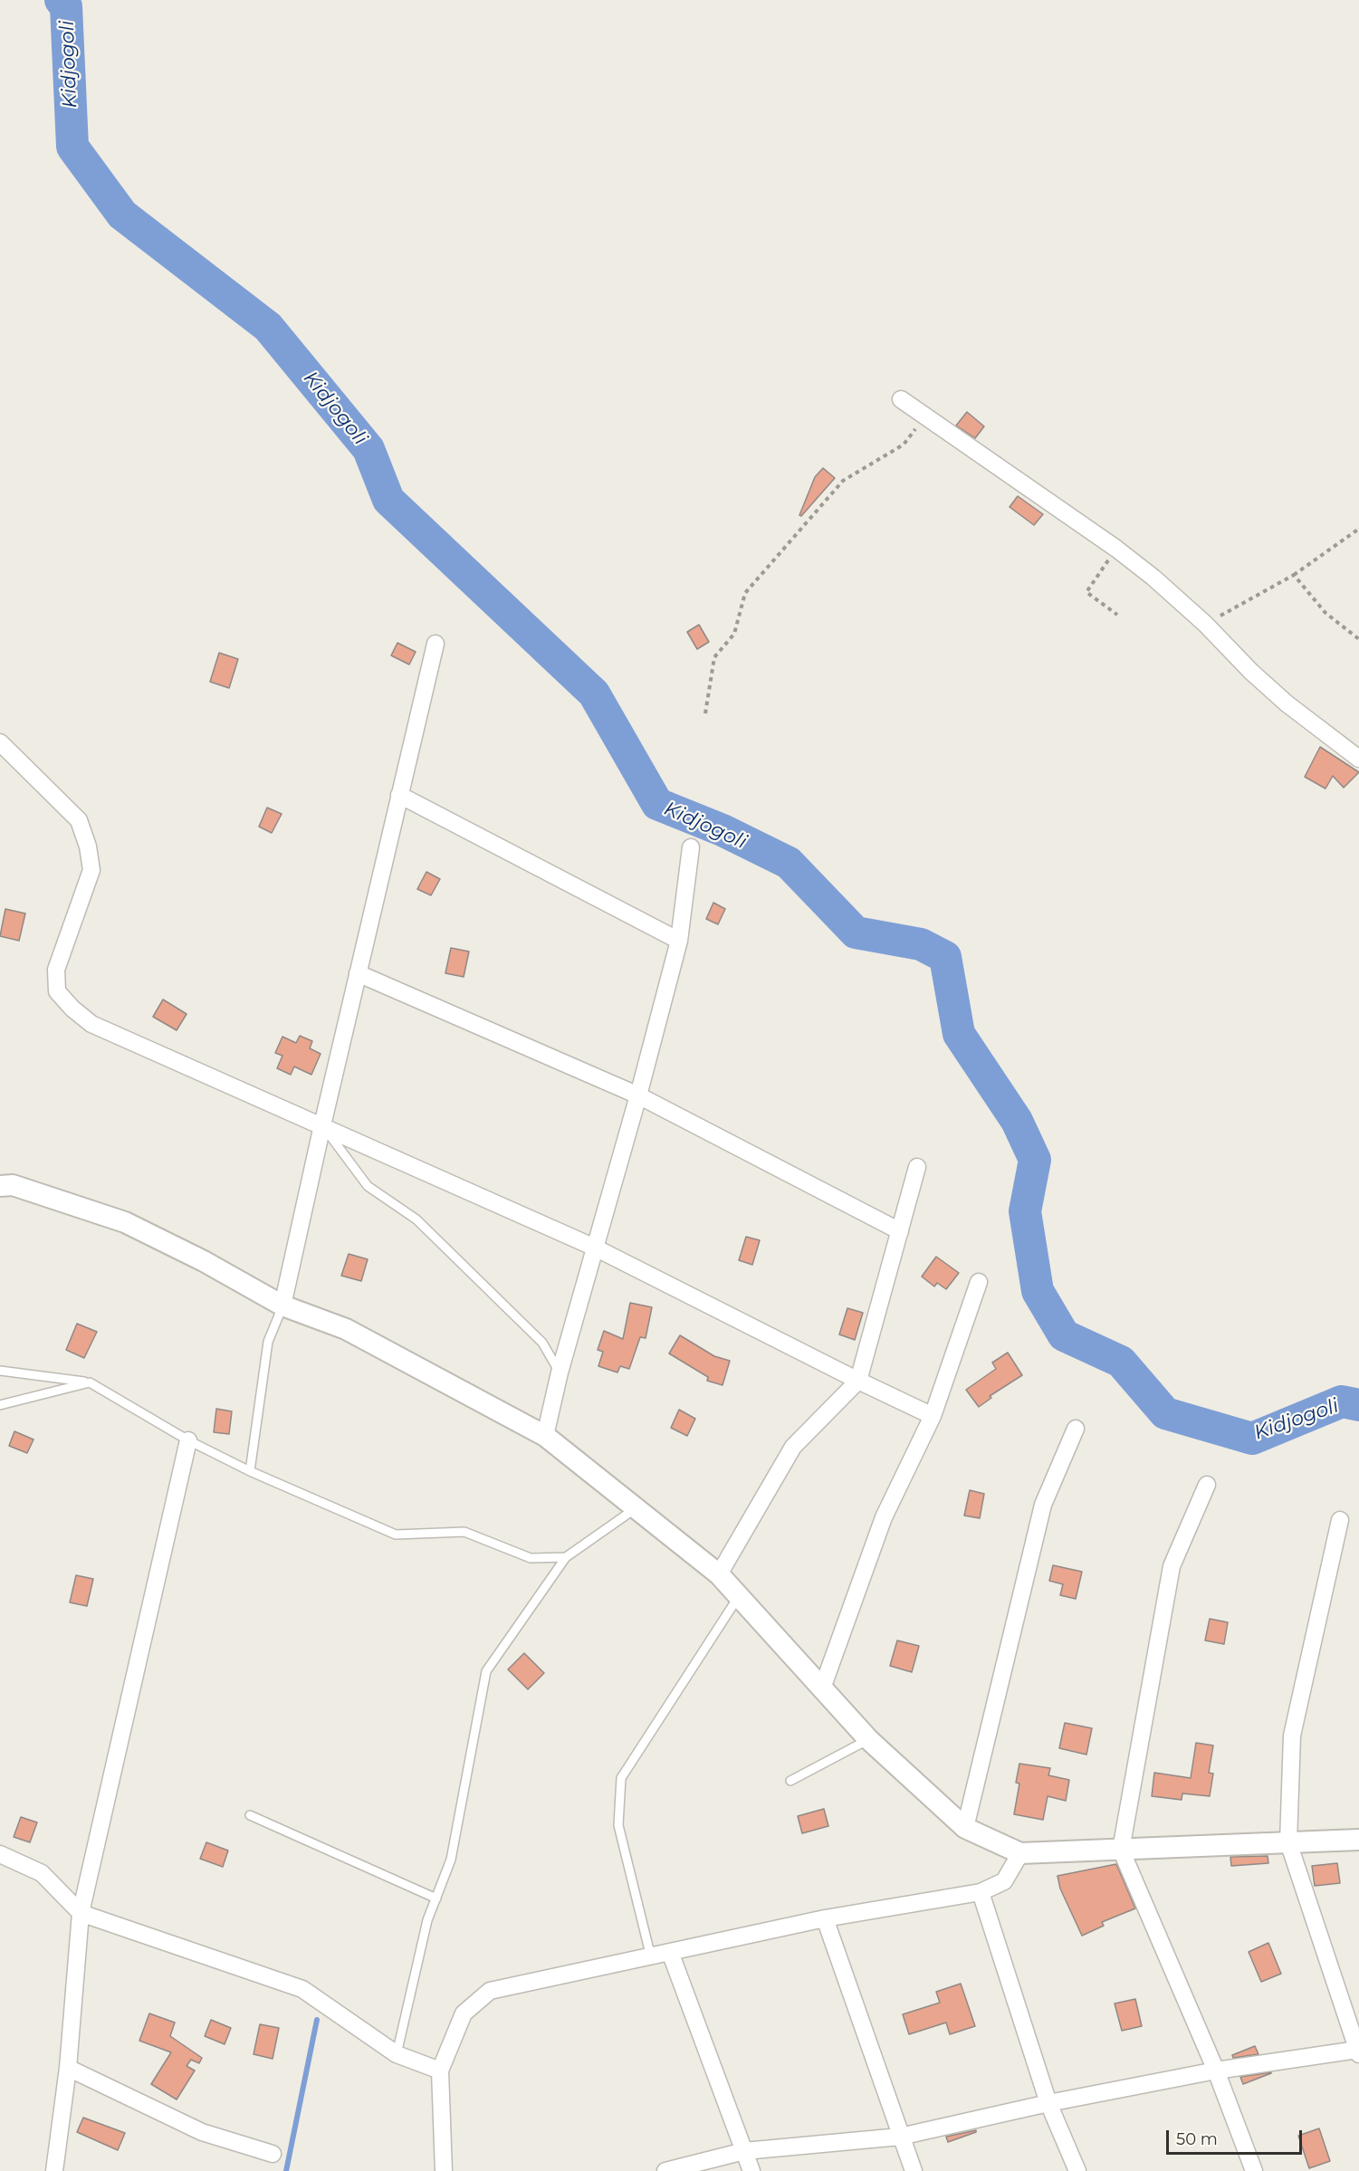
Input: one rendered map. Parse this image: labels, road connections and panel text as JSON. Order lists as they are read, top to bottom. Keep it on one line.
{"water":["Kidjogoli"],"scale_bar":"50 m"}
